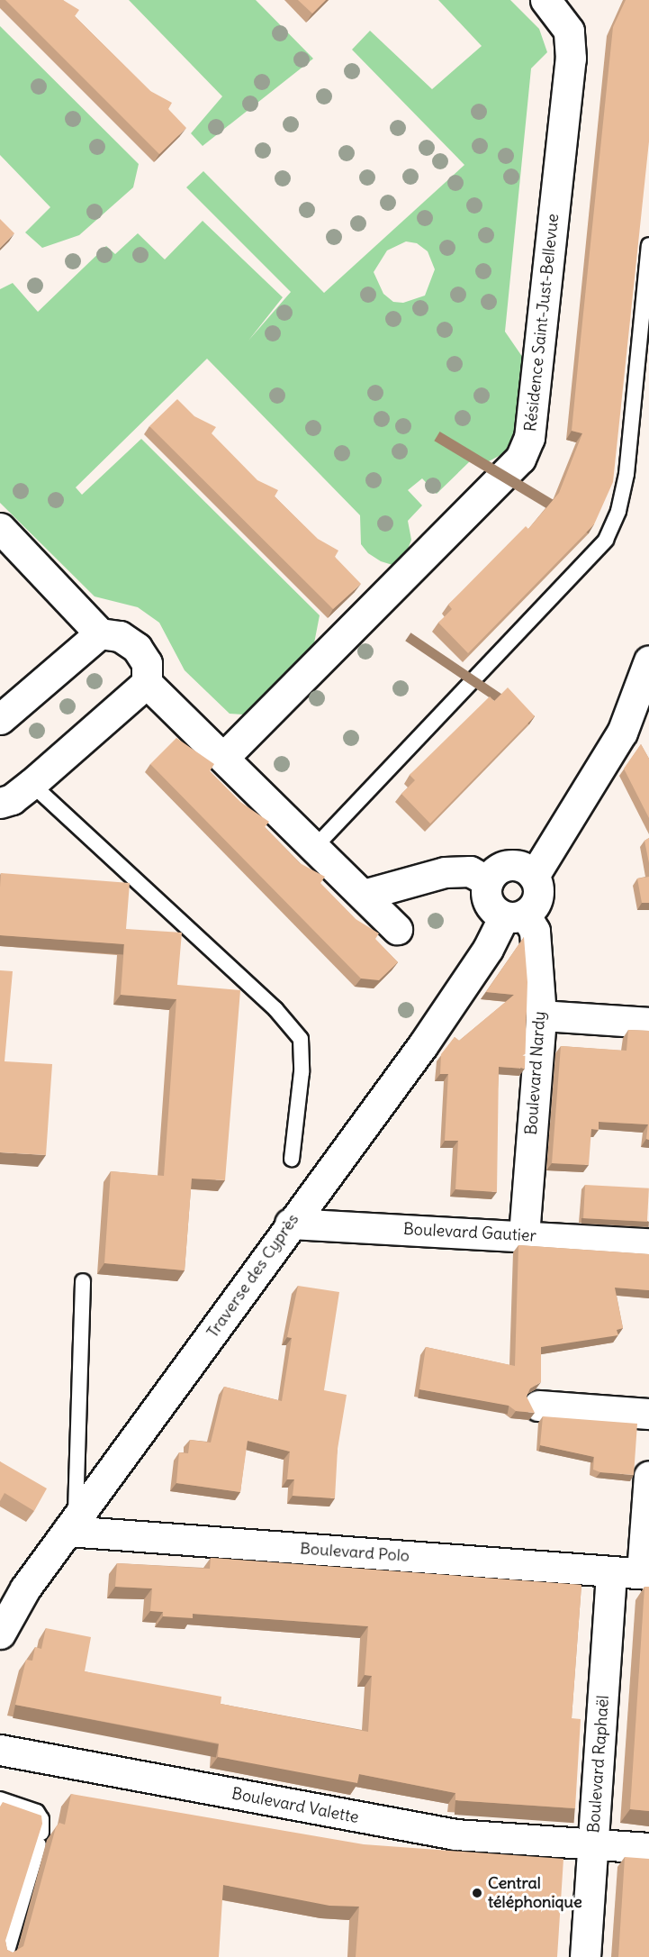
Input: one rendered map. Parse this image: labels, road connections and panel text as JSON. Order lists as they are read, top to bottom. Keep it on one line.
{"streets":{"street":["Résidence Saint-Just-Bellevue","Boulevard Nardy","Boulevard Gautier","Traverse des Cyprès","Boulevard Polo","Boulevard Raphaël","Boulevard Valette"]},"crossings":[["Boulevard Nardy","Boulevard Gautier"],["Boulevard Nardy","Traverse des Cyprès"],["Boulevard Gautier","Traverse des Cyprès"],["Traverse des Cyprès","Boulevard Polo"],["Boulevard Polo","Boulevard Raphaël"],["Boulevard Raphaël","Boulevard Valette"]],"places":["Central téléphonique"]}
